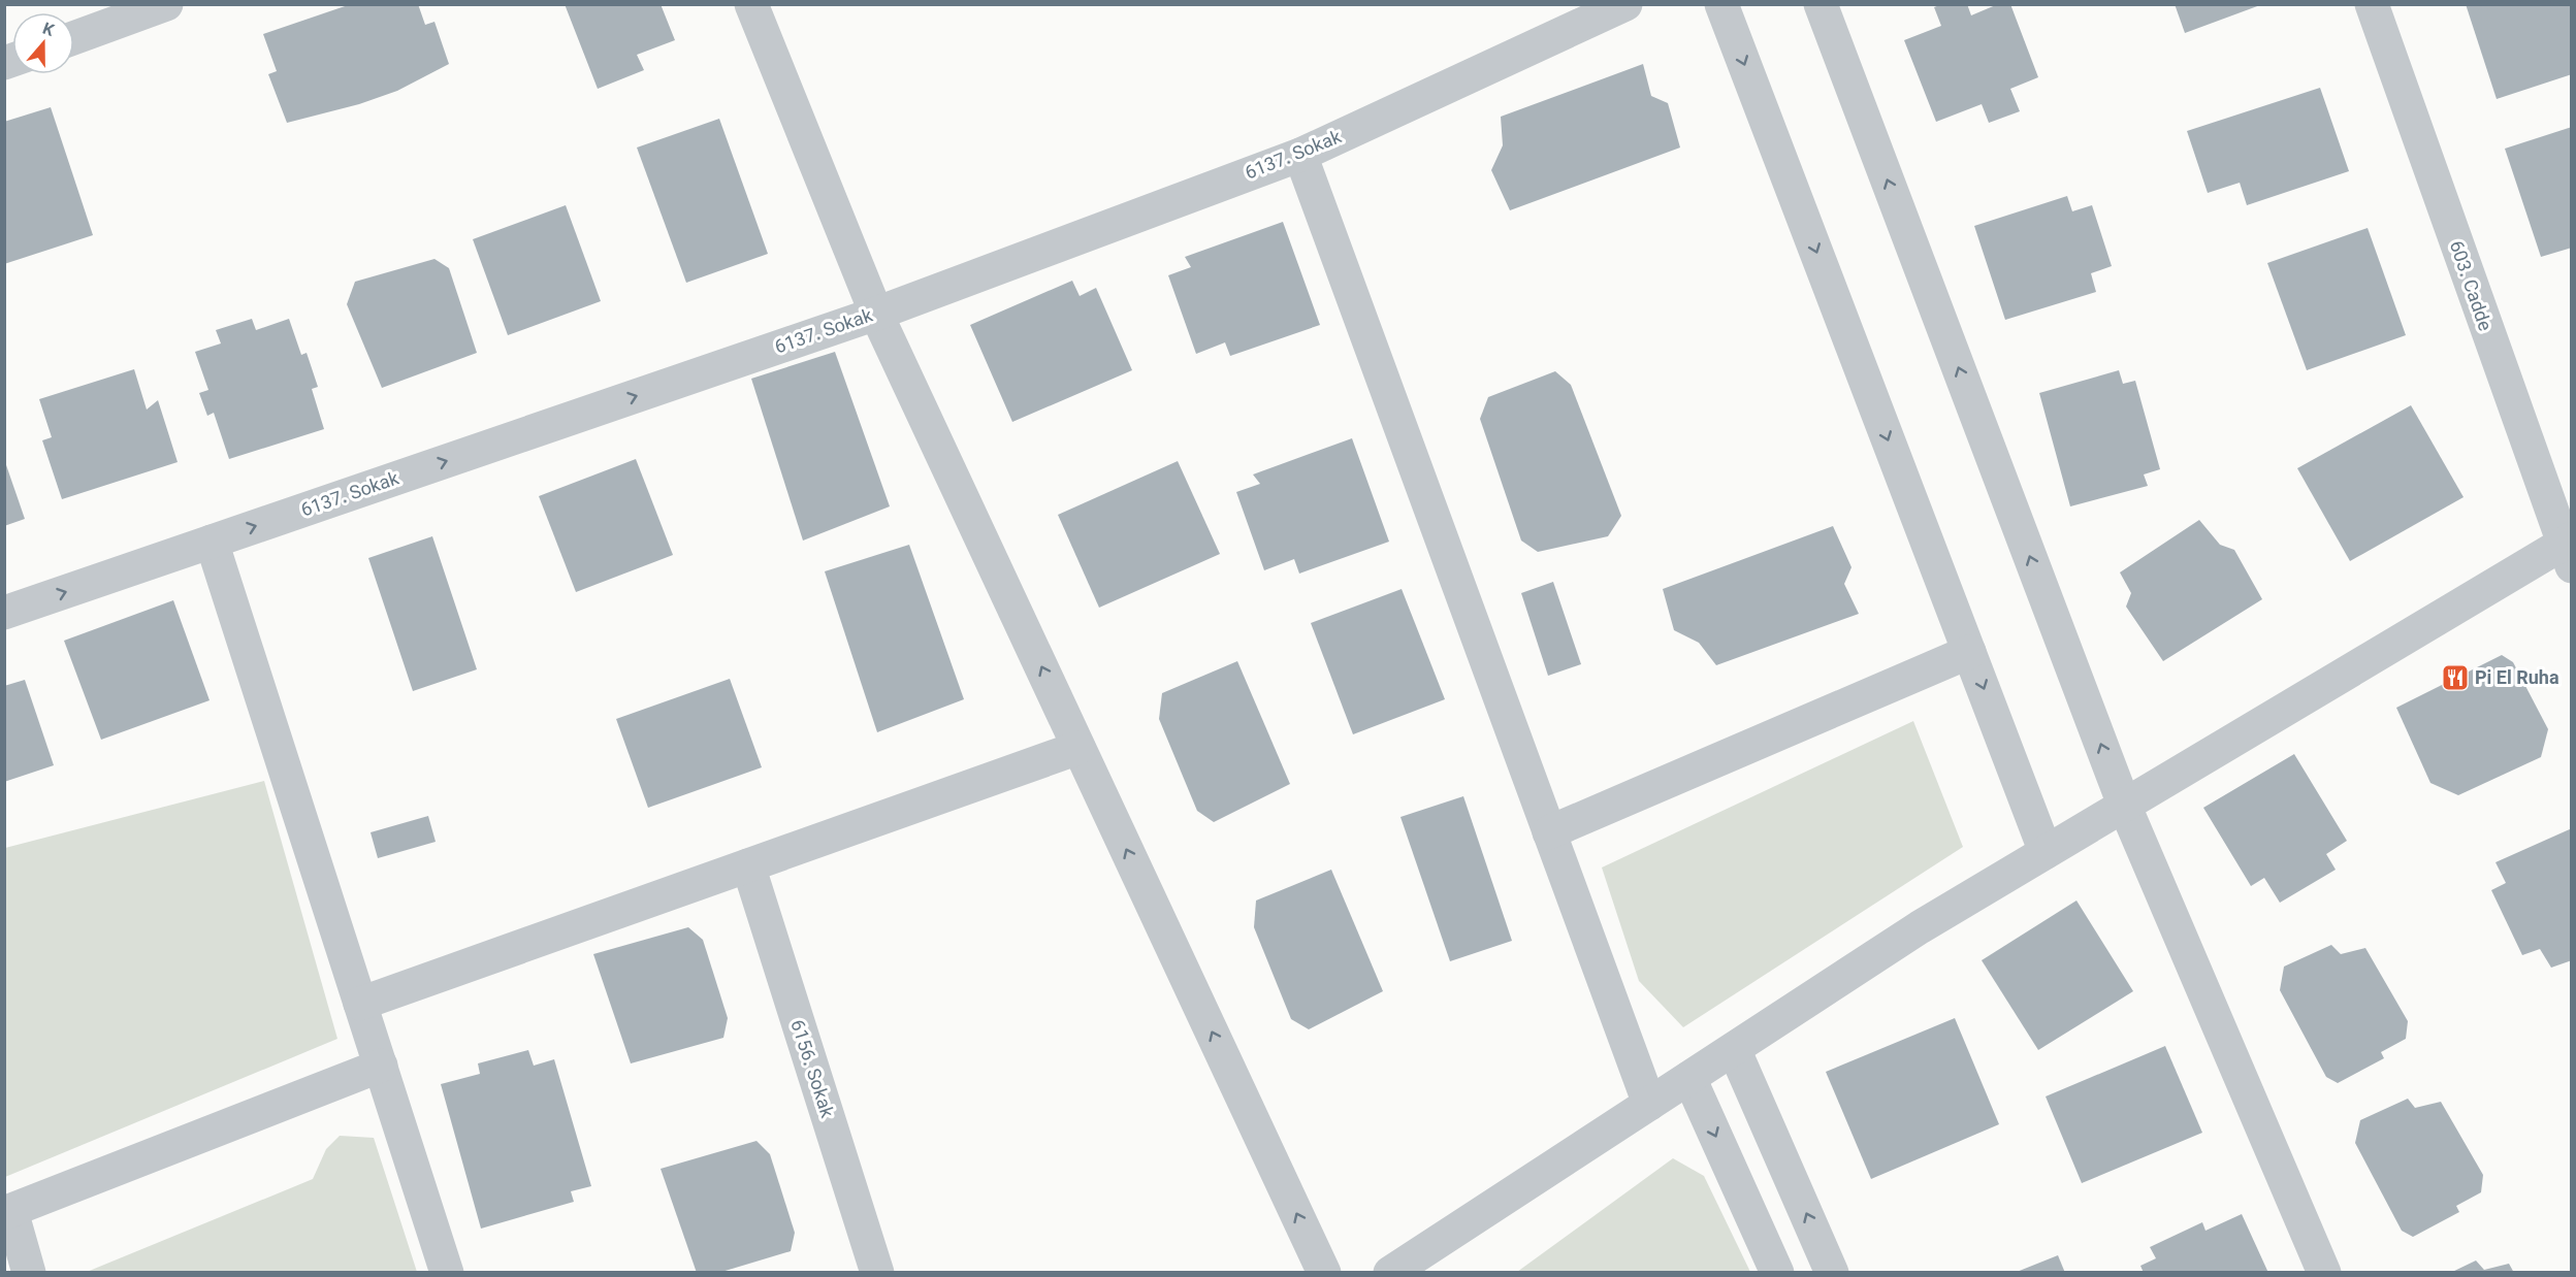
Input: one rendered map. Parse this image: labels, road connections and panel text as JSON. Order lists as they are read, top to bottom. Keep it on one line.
{"streets":{"street":["6137. Sokak","603. Cadde","6156. Sokak"]},"one_way":["6137. Sokak"],"places":{"restaurant":["Pi El Ruha"]},"north":"top"}
